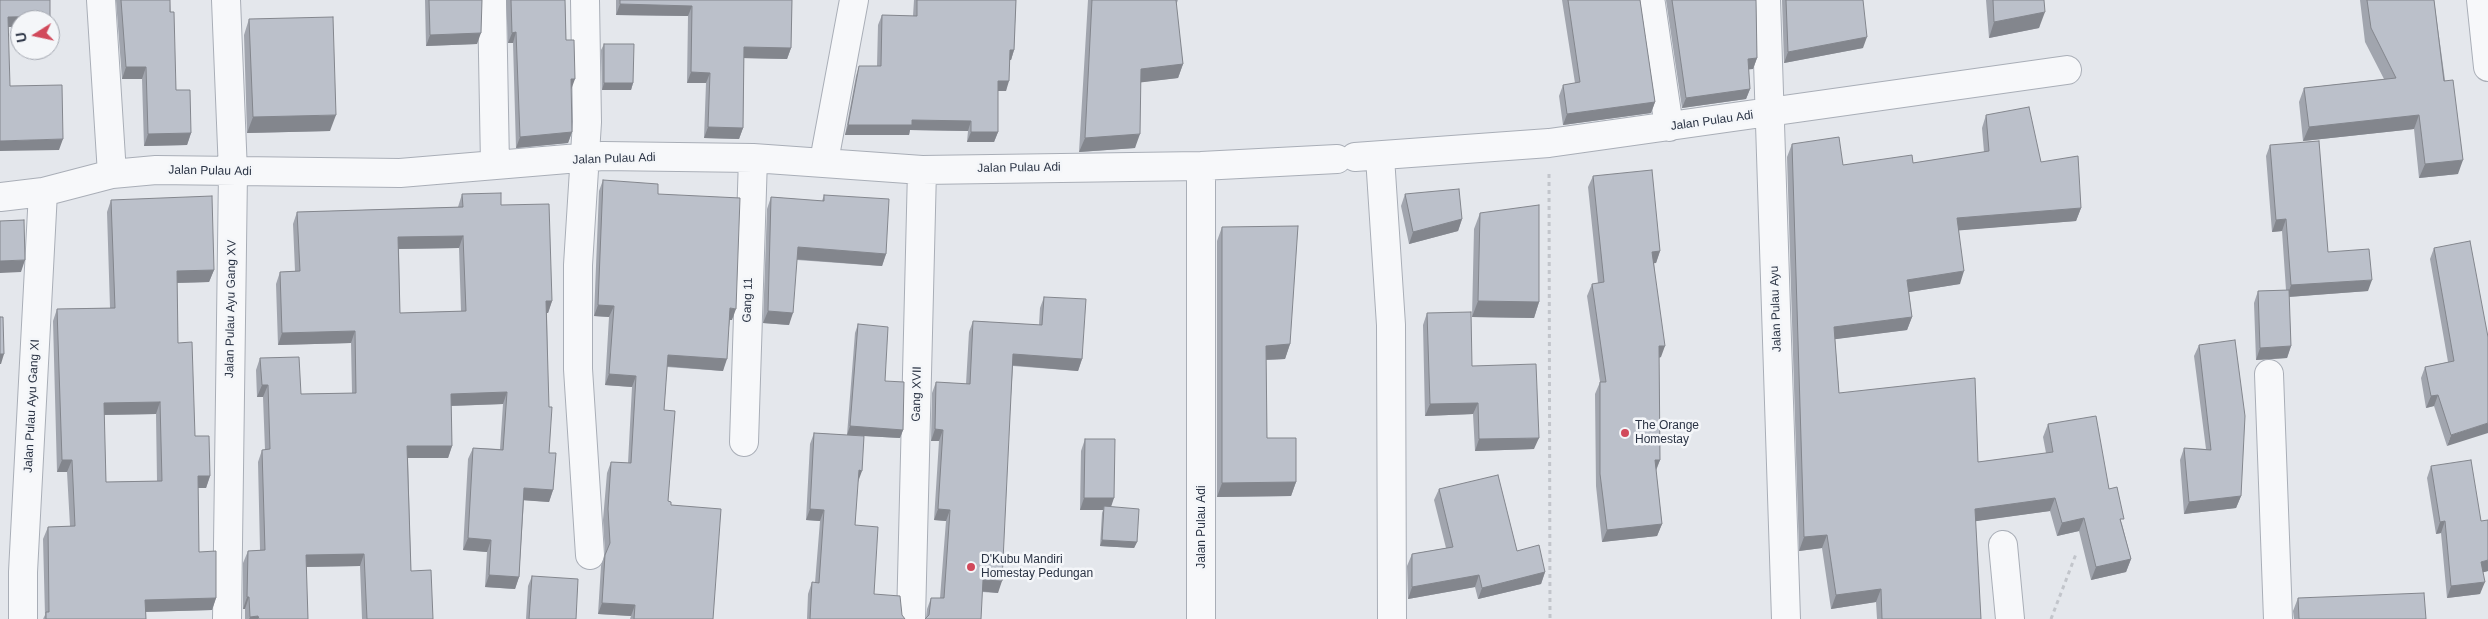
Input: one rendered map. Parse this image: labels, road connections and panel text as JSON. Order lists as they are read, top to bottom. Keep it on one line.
{"streets":{"street":["Jalan Pulau Adi","Gang 11","Jalan Pulau Ayu Gang XV","Jalan Pulau Ayu","Gang XVII","Jalan Pulau Ayu Gang XI"]},"crossings":[["Jalan Pulau Adi","Gang 11"],["Jalan Pulau Adi","Jalan Pulau Ayu Gang XV"],["Jalan Pulau Adi","Jalan Pulau Ayu"],["Jalan Pulau Adi","Gang XVII"],["Jalan Pulau Adi","Jalan Pulau Ayu Gang XI"]],"places":["The Orange Homestay","D'Kubu Mandiri Homestay Pedungan"],"north":"left"}
